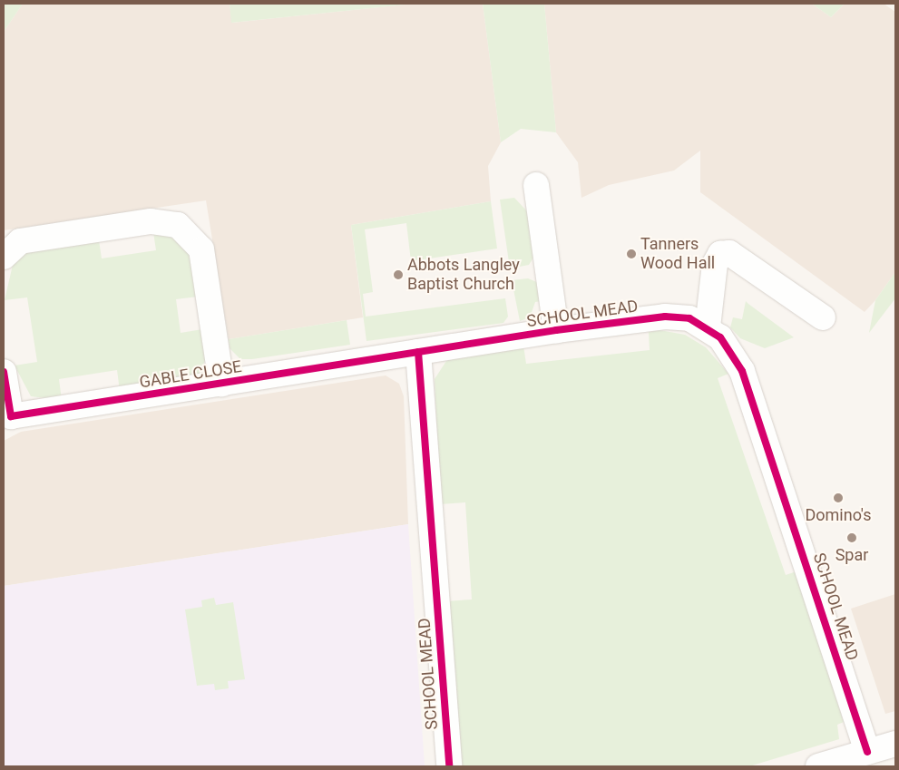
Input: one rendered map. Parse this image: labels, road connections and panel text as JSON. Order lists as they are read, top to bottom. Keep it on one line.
{"streets":{"street":["SCHOOL MEAD","GABLE CLOSE"]},"crossings":[["SCHOOL MEAD","GABLE CLOSE"]],"places":["Tanners Wood Hall","Abbots Langley Baptist Church","Domino's","Spar"]}
